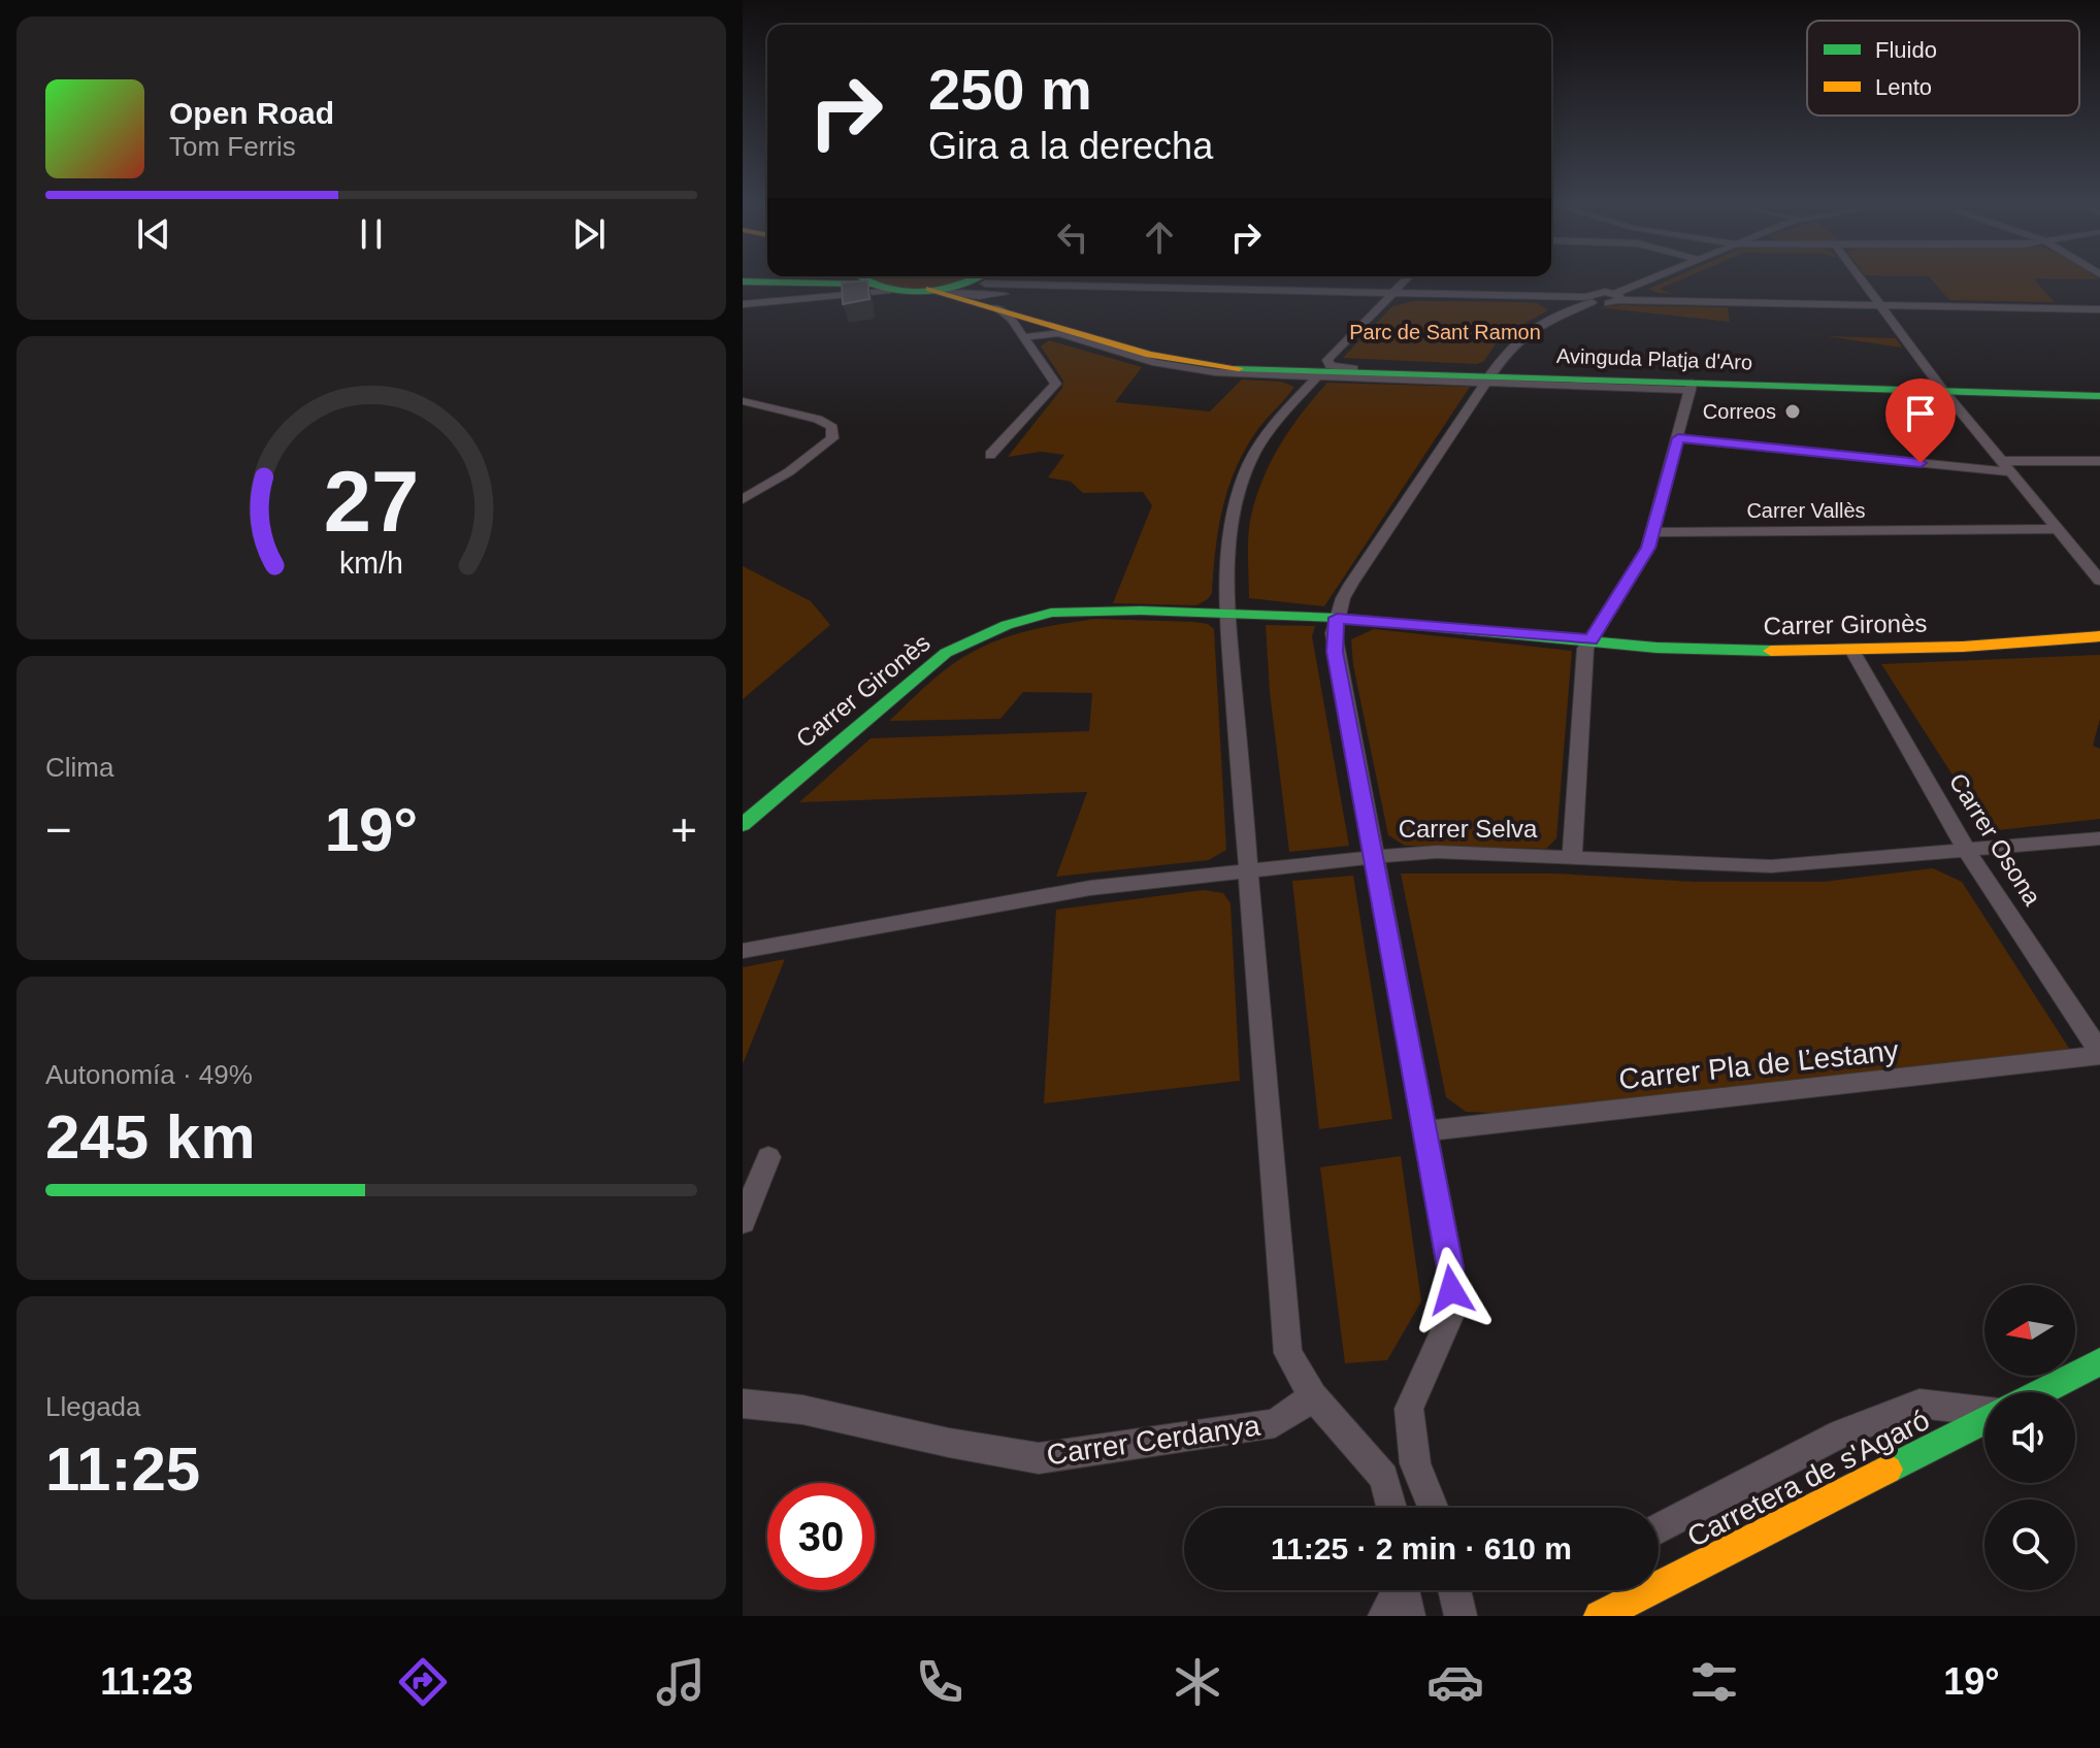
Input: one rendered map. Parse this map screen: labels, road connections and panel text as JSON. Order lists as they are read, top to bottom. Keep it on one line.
{"streets":{"main road":["Avinguda Platja d'Aro","Carrer Gironès","Carretera de s'Agaró"],"street":["Carrer Vallès","Carrer Selva","Carrer Osona","Carrer Pla de Ľestany","Carrer Cerdanya"]},"crossings":[["Carrer Gironès","Carrer Osona"],["Carrer Selva","Carrer Osona"],["Carrer Osona","Carrer Pla de Ľestany"]],"parks":["Parc de Sant Ramon"],"places":["Correos"],"legend":["Fluido","Lento"],"north":"left","page":{"turn":["250 m","Gira a la derecha"],"song":["Open Road","Tom Ferris"],"tile":["Clima",["Autonomía · 49%","245 km"],["Llegada","11:25"]],"heat":["−","19°","+"],"limit":"30","trip":"11:25 · 2 min · 610 m","tabs":["11:23","19°"],"gauge":["27","km/h"]}}
